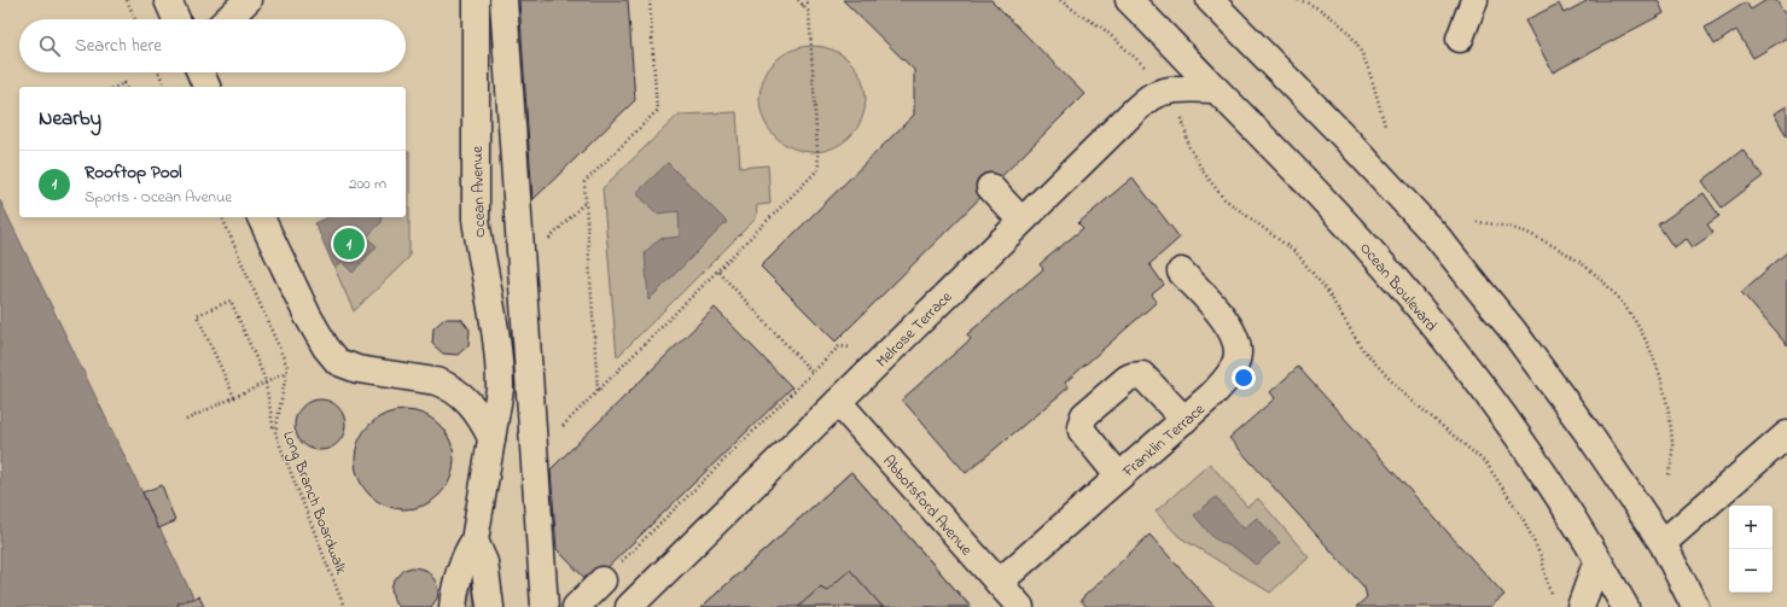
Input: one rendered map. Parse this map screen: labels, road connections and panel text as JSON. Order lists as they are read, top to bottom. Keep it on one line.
{"streets":{"street":["Ocean Avenue","Ocean Boulevard","Melrose Terrace","Franklin Terrace","Abbotsford Avenue"],"path":["Long Branch Boardwalk"]},"crossings":[["Ocean Boulevard","Melrose Terrace"],["Melrose Terrace","Abbotsford Avenue"],["Franklin Terrace","Abbotsford Avenue"]],"page":{"search":"Search here","heading":"Nearby","list":[{"mark":"1","name":"Rooftop Pool","note":"Sports · Ocean Avenue","value":"200 m"}],"pins":"1","map_buttons":["+","−"]}}
